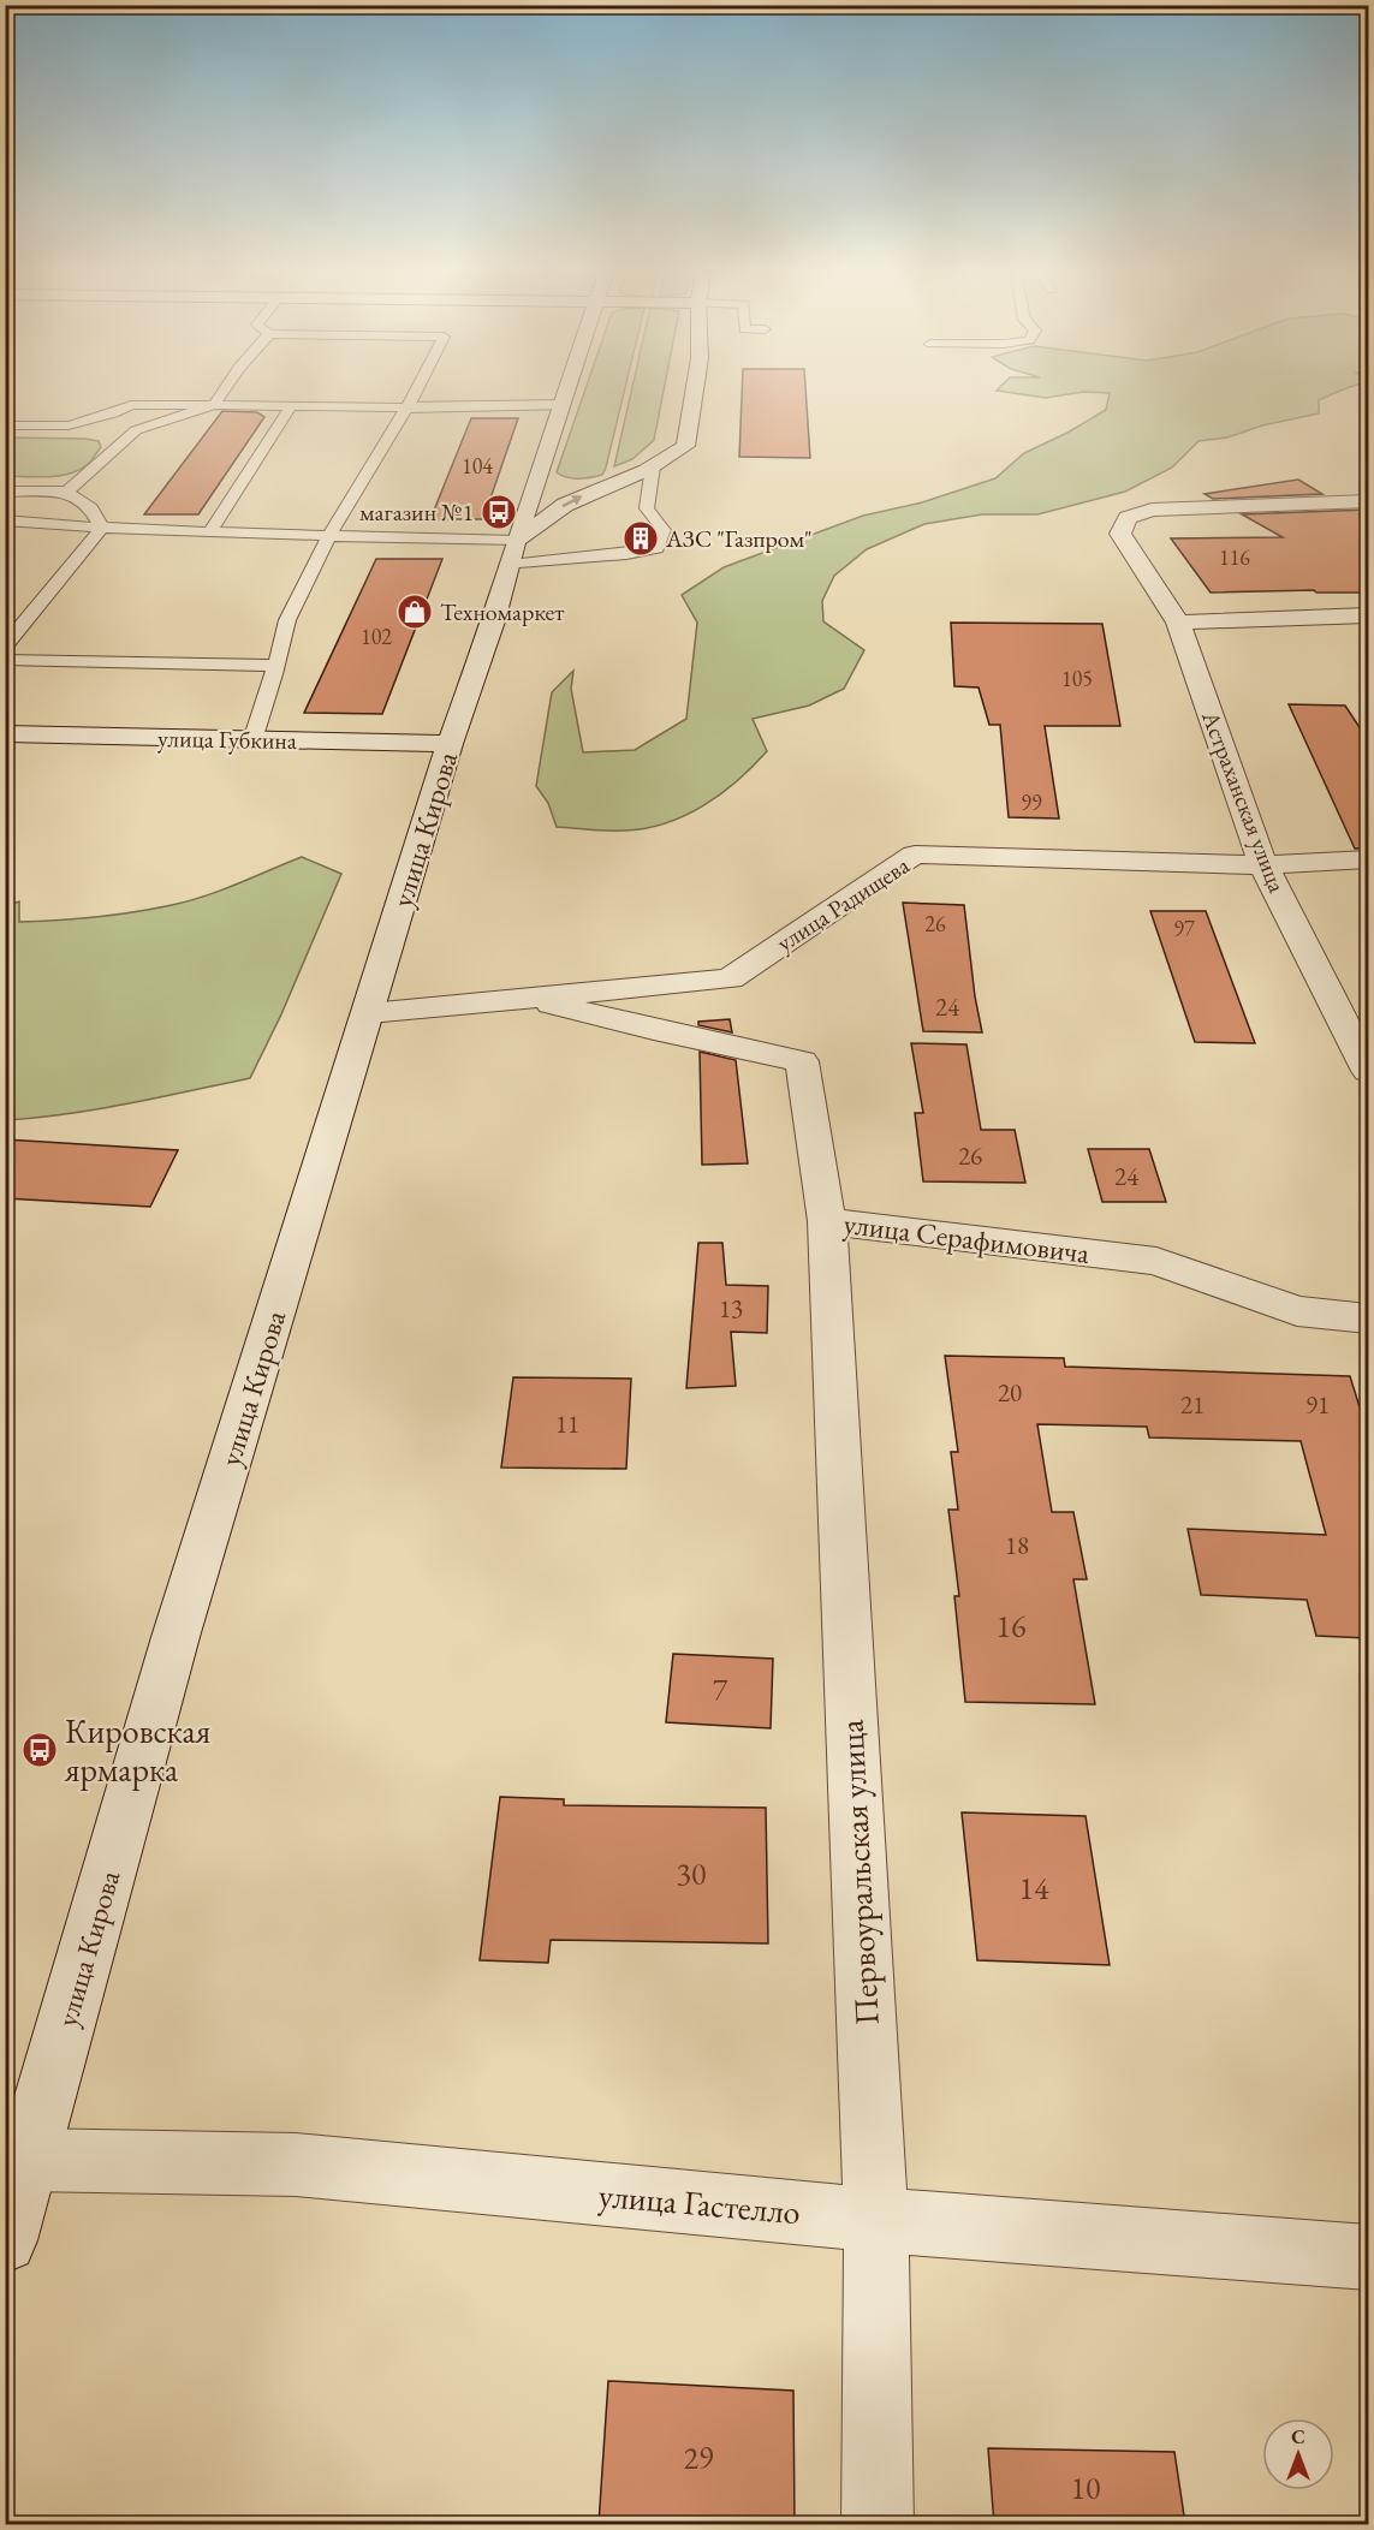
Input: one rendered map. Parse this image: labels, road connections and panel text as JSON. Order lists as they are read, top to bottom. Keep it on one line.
{"streets":{"street":["улица Губкина","Астраханская улица","улица Кирова","улица Радищева","улица Серафимовича","Первоуральская улица","улица Гастелло"]},"crossings":[["улица Губкина","улица Кирова"],["Астраханская улица","улица Радищева"],["улица Кирова","улица Радищева"],["улица Кирова","улица Гастелло"],["улица Радищева","улица Серафимовича"],["улица Серафимовича","Первоуральская улица"],["Первоуральская улица","улица Гастелло"]],"places":{"bus stop":["магазин №1","Кировская ярмарка"],"building":["АЗС \"Газпром\""],"shop":["Техномаркет"]},"house_numbers":["104","116","102","105","99","26","97","24","26","24","13","20","21","91","11","18","16","7","30","14","29","10"],"north":"top"}
